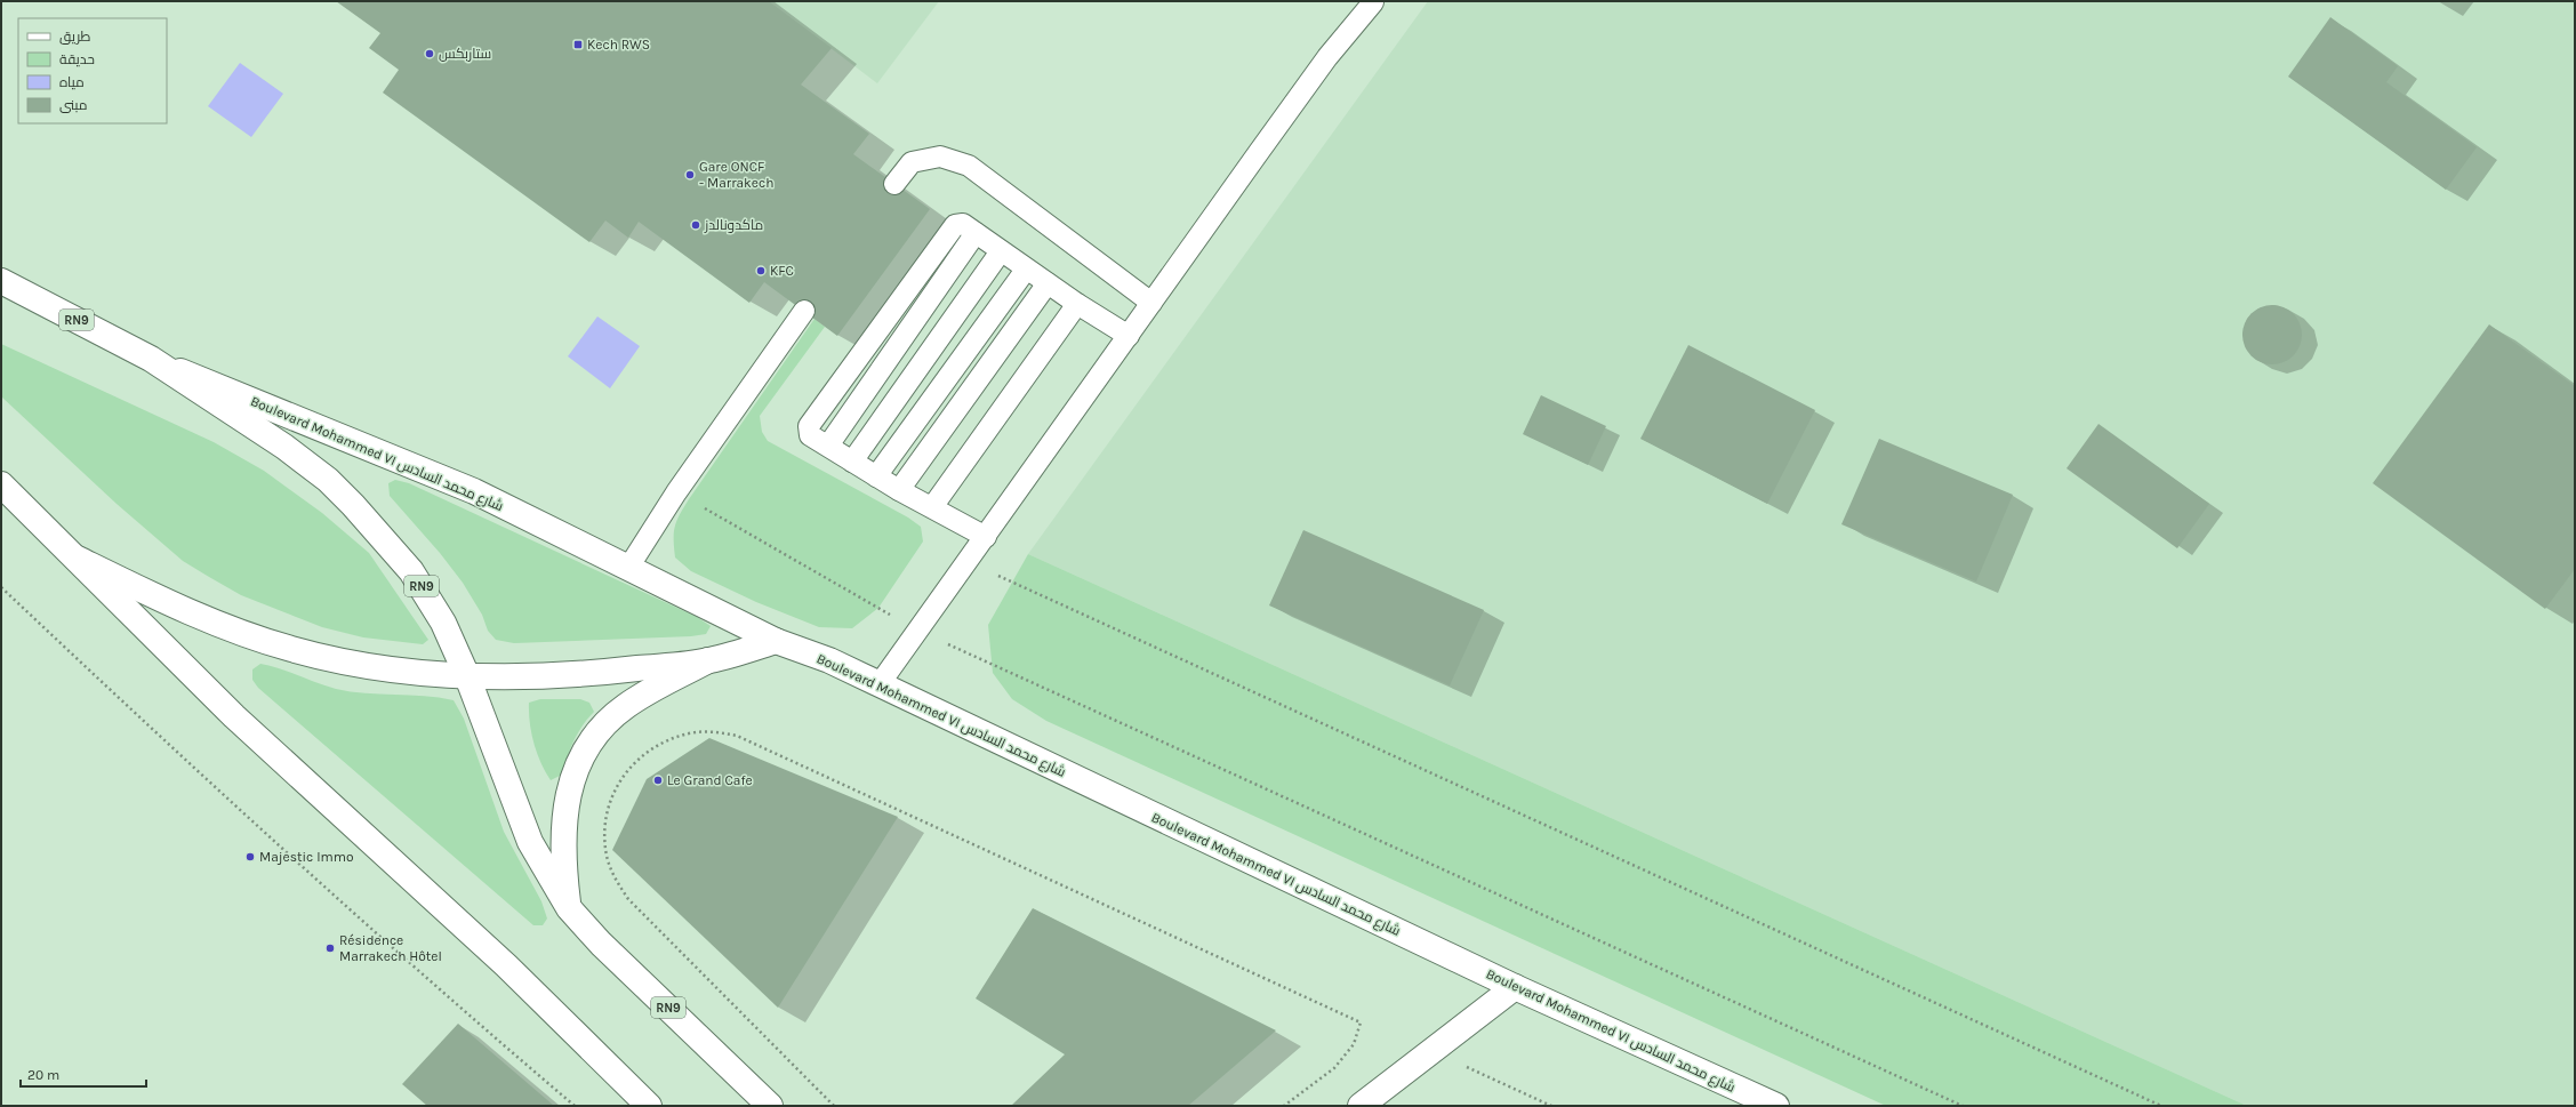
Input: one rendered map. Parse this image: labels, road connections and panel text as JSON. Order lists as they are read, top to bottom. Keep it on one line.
{"streets":{"street":["RN9","Boulevard Mohammed VI شارع محمد السادس"]},"crossings":[["RN9","Boulevard Mohammed VI شارع محمد السادس"]],"places":{"transit":["Kech RWS"],"other":["ستاربكس","Gare ONCF - Marrakech","ماكدونالدز","KFC","Le Grand Cafe","Majestic Immo","Résidence Marrakech Hôtel"]},"legend":["طريق","حديقة","مياه","مبنى"],"scale_bar":"20 m"}
